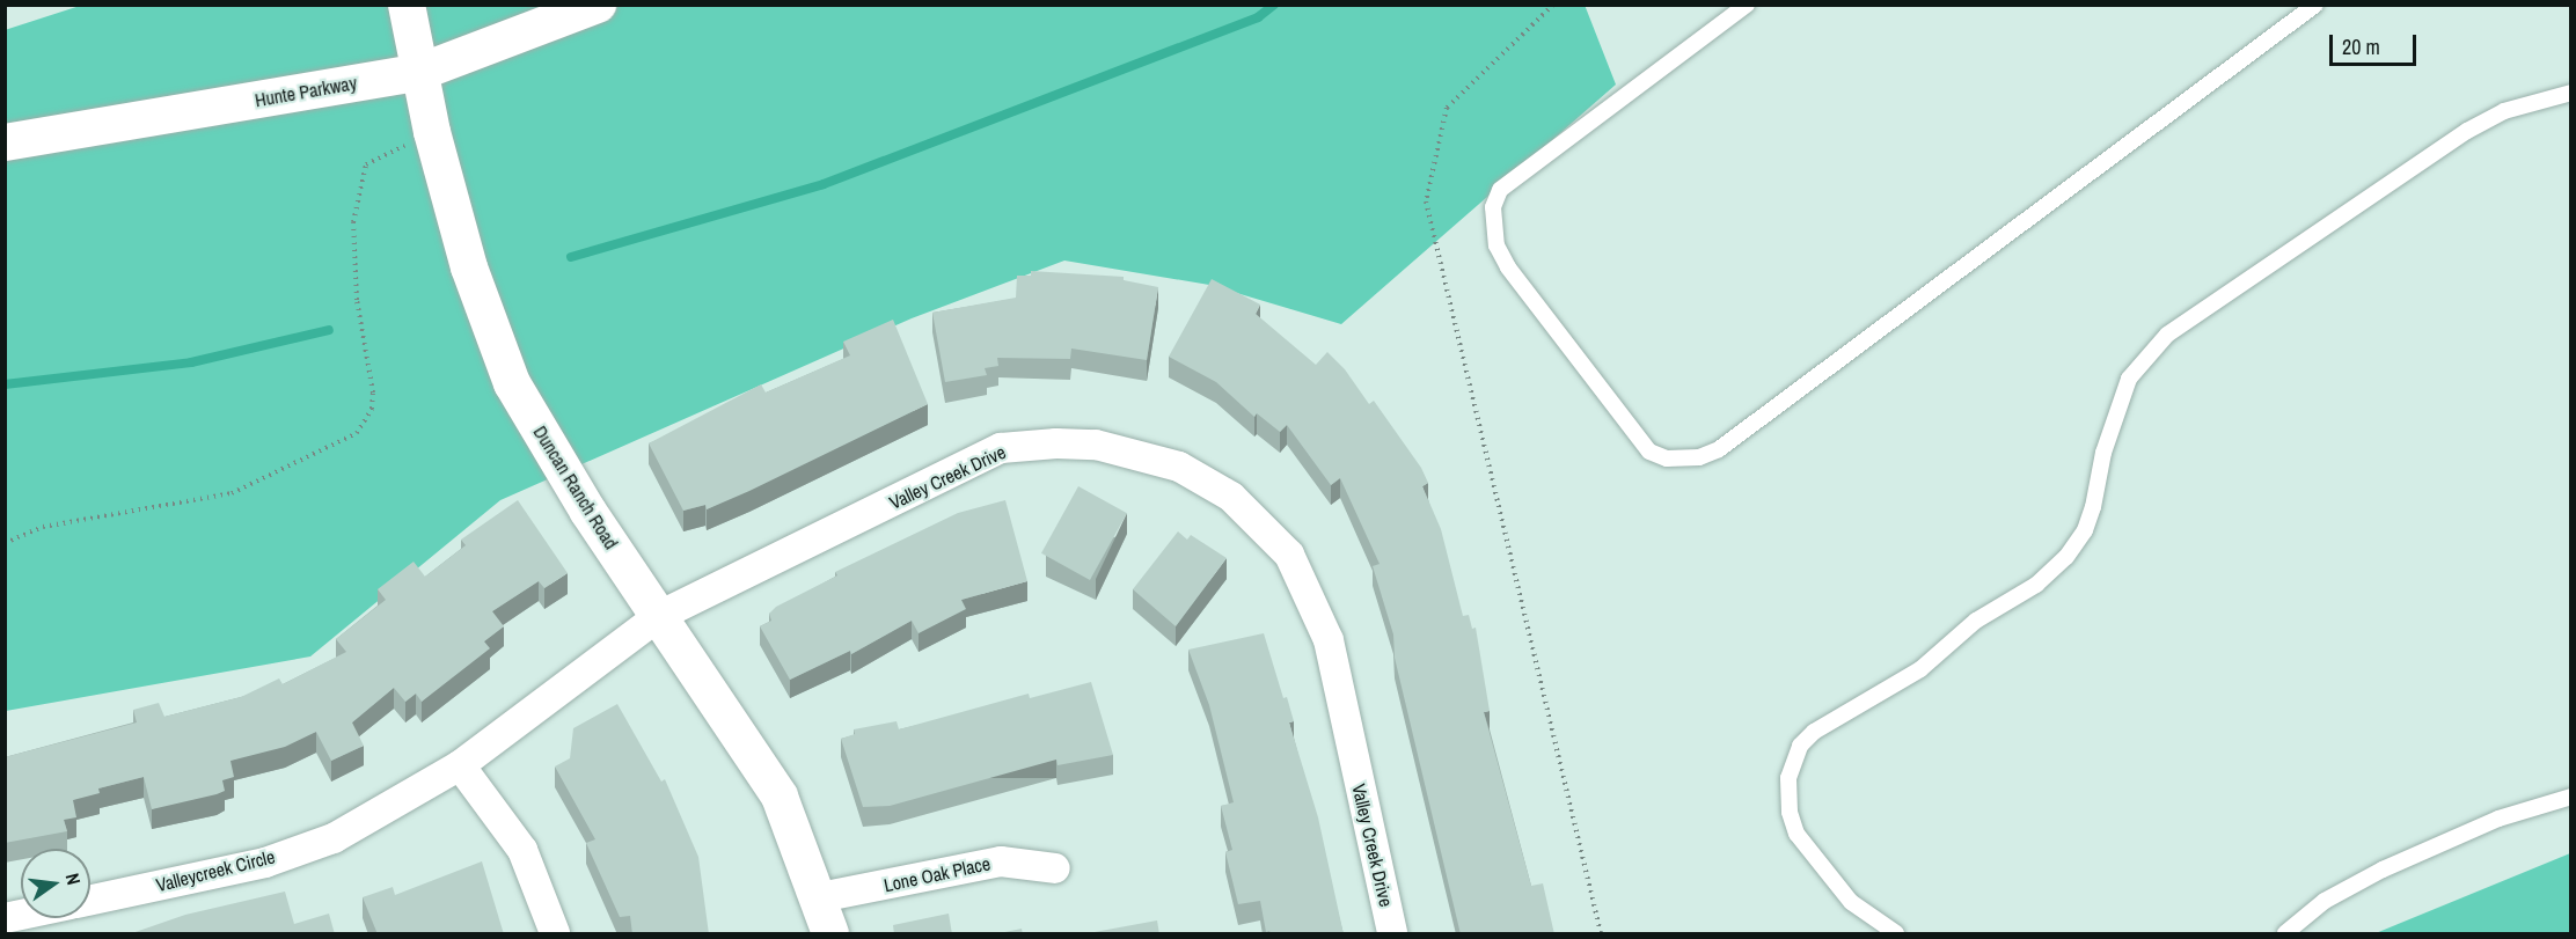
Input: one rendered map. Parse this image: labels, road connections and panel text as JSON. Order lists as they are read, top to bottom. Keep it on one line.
{"streets":{"street":["Hunte Parkway","Valley Creek Drive","Duncan Ranch Road","Valleycreek Circle","Lone Oak Place"]},"crossings":[["Hunte Parkway","Duncan Ranch Road"],["Valley Creek Drive","Duncan Ranch Road"],["Valley Creek Drive","Valleycreek Circle"],["Duncan Ranch Road","Valleycreek Circle"],["Duncan Ranch Road","Lone Oak Place"]],"scale_bar":"20 m","north":"right"}
